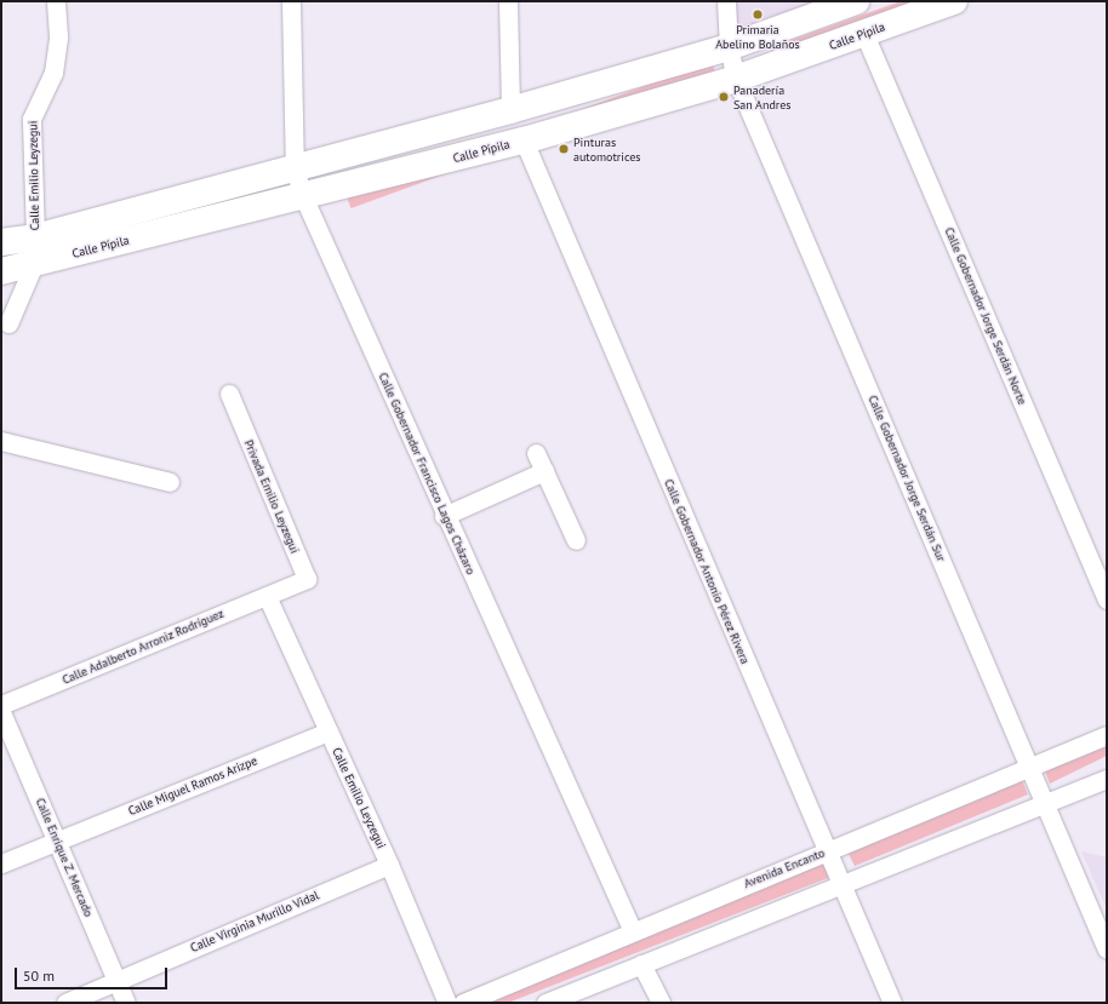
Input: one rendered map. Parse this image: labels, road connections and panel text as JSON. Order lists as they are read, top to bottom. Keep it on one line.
{"streets":{"main road":["Calle Pípila"],"street":["Calle Emilio Leyzegui","Calle Gobernador Jorge Serdán Norte","Calle Gobernador Francisco Lagos Cházaro","Calle Gobernador Jorge Serdán Sur","Privada Emilio Leyzegui","Calle Gobernador Antonio Pérez Rivera","Calle Adalberto Arroniz Rodríguez","Calle Miguel Ramos Arizpe","Calle Enrique Z. Mercado","Avenida Encanto","Calle Virginia Murillo Vidal"]},"crossings":[["Calle Pípila","Calle Emilio Leyzegui"],["Calle Pípila","Calle Gobernador Jorge Serdán Norte"],["Calle Pípila","Calle Gobernador Francisco Lagos Cházaro"],["Calle Pípila","Calle Gobernador Jorge Serdán Sur"],["Calle Pípila","Calle Gobernador Antonio Pérez Rivera"],["Calle Emilio Leyzegui","Calle Adalberto Arroniz Rodríguez"],["Calle Emilio Leyzegui","Calle Miguel Ramos Arizpe"],["Calle Emilio Leyzegui","Calle Virginia Murillo Vidal"],["Calle Gobernador Francisco Lagos Cházaro","Avenida Encanto"],["Calle Gobernador Jorge Serdán Sur","Avenida Encanto"],["Privada Emilio Leyzegui","Calle Adalberto Arroniz Rodríguez"],["Calle Gobernador Antonio Pérez Rivera","Avenida Encanto"],["Calle Miguel Ramos Arizpe","Calle Enrique Z. Mercado"],["Calle Enrique Z. Mercado","Calle Virginia Murillo Vidal"]],"places":["Primaria Abelino Bolaños","Panadería San Andres","Pinturas automotrices"],"scale_bar":"50 m"}
